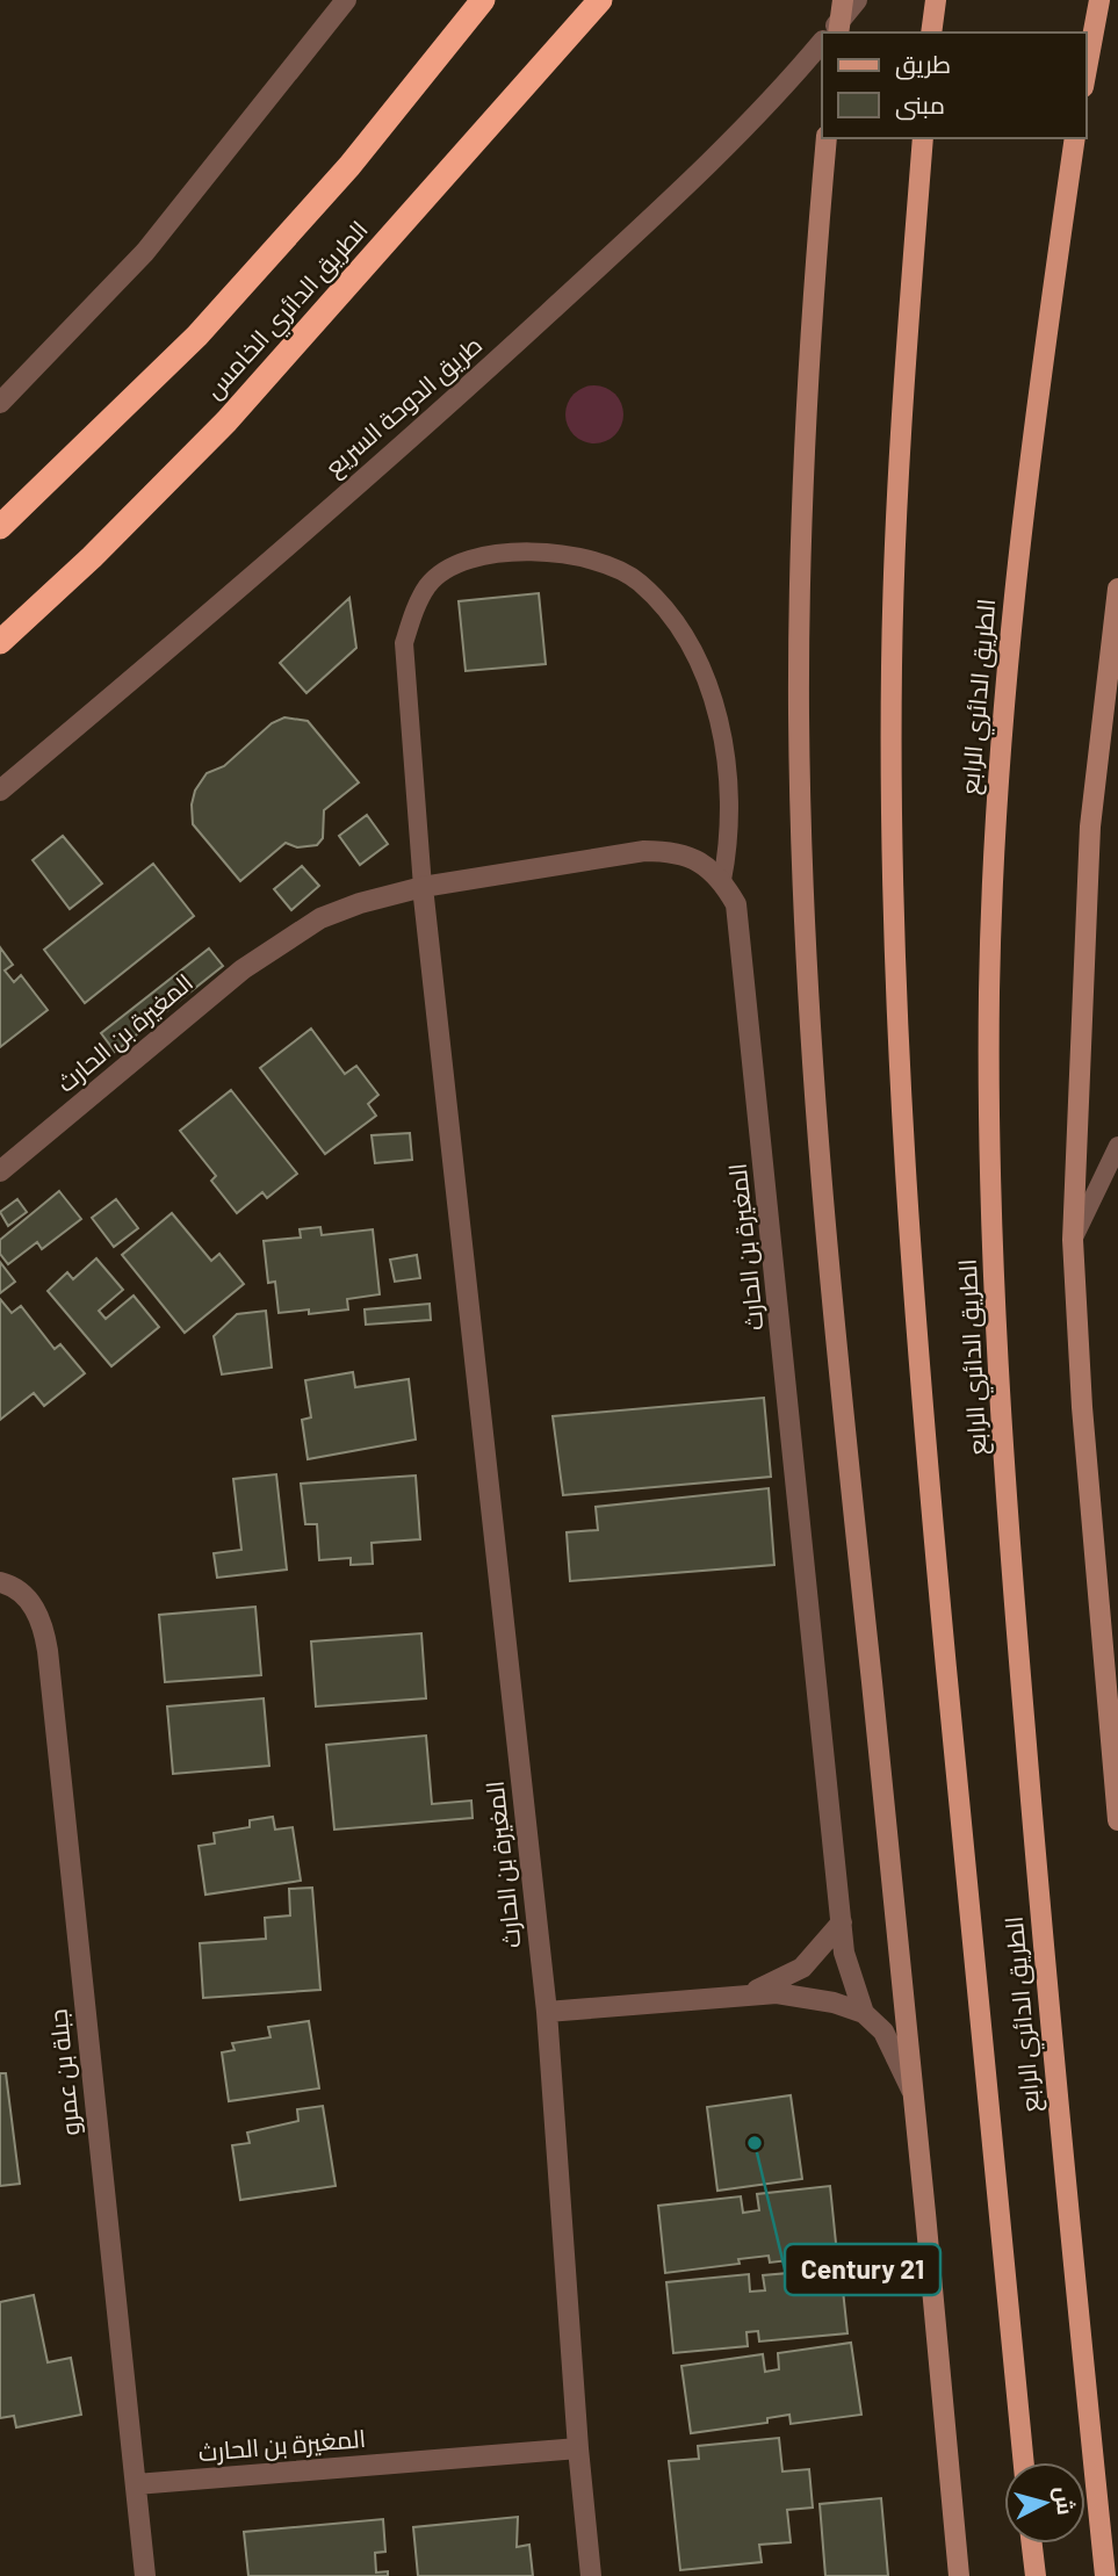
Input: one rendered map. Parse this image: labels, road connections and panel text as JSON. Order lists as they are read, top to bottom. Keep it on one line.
{"streets":{"highway":["الطريق الدائري الخامس"],"main road":["الطريق الدائري الرابع"],"street":["طريق الدوحة السريع","المغيرة بن الحارث","جبلة بن عمرو"]},"crossings":[["المغيرة بن الحارث","جبلة بن عمرو"]],"places":["Century 21"],"legend":["طريق","مبنى"],"north":"right"}
